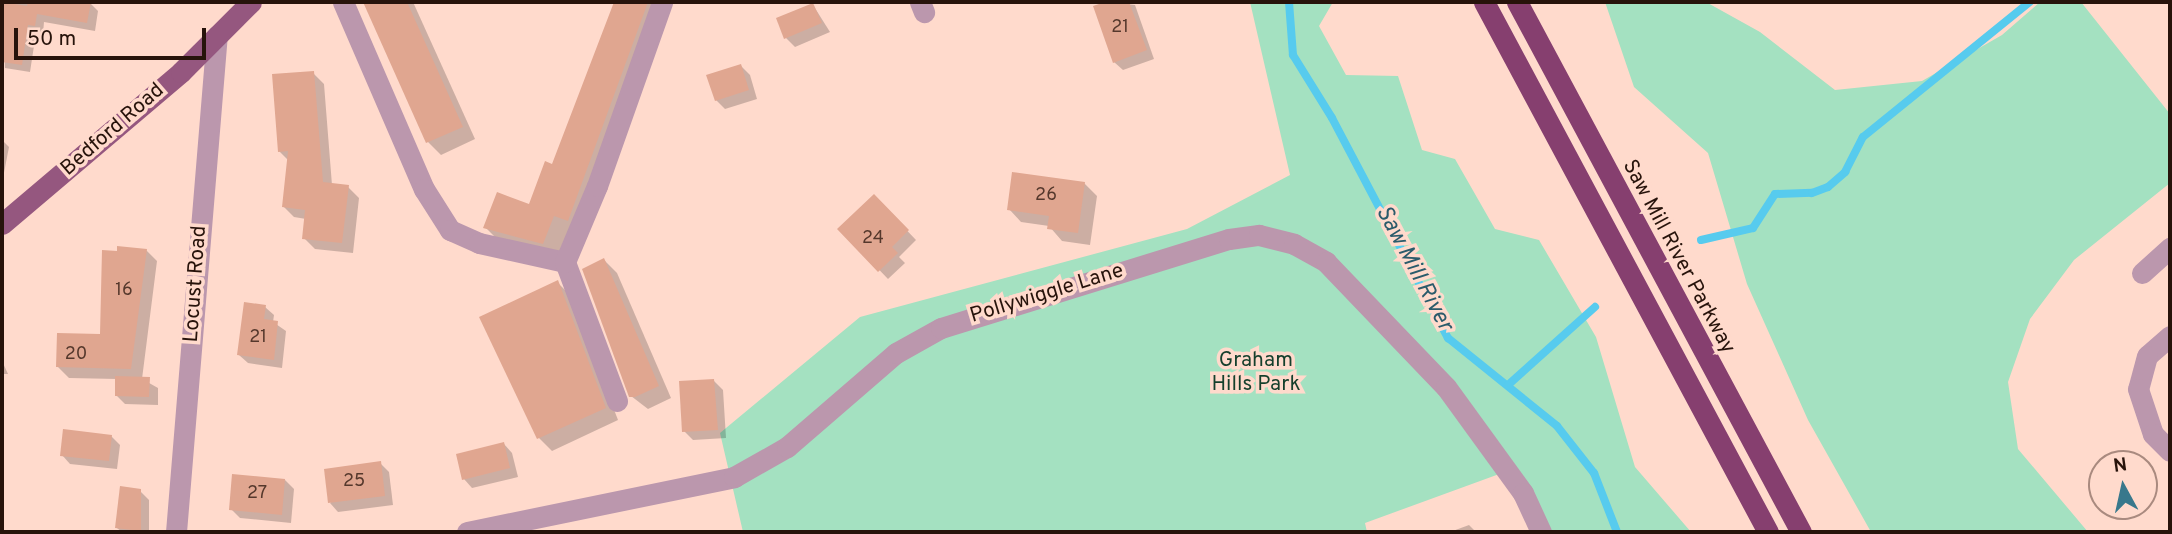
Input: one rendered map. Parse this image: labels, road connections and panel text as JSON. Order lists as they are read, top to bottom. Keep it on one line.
{"streets":{"highway":["Saw Mill River Parkway"],"main road":["Bedford Road"],"street":["Locust Road","Pollywiggle Lane"]},"crossings":[["Bedford Road","Locust Road"]],"water":["Saw Mill River"],"parks":["Graham Hills Park"],"house_numbers":["21","26","24","16","21","20","25","27"],"scale_bar":"50 m","north":"top"}
